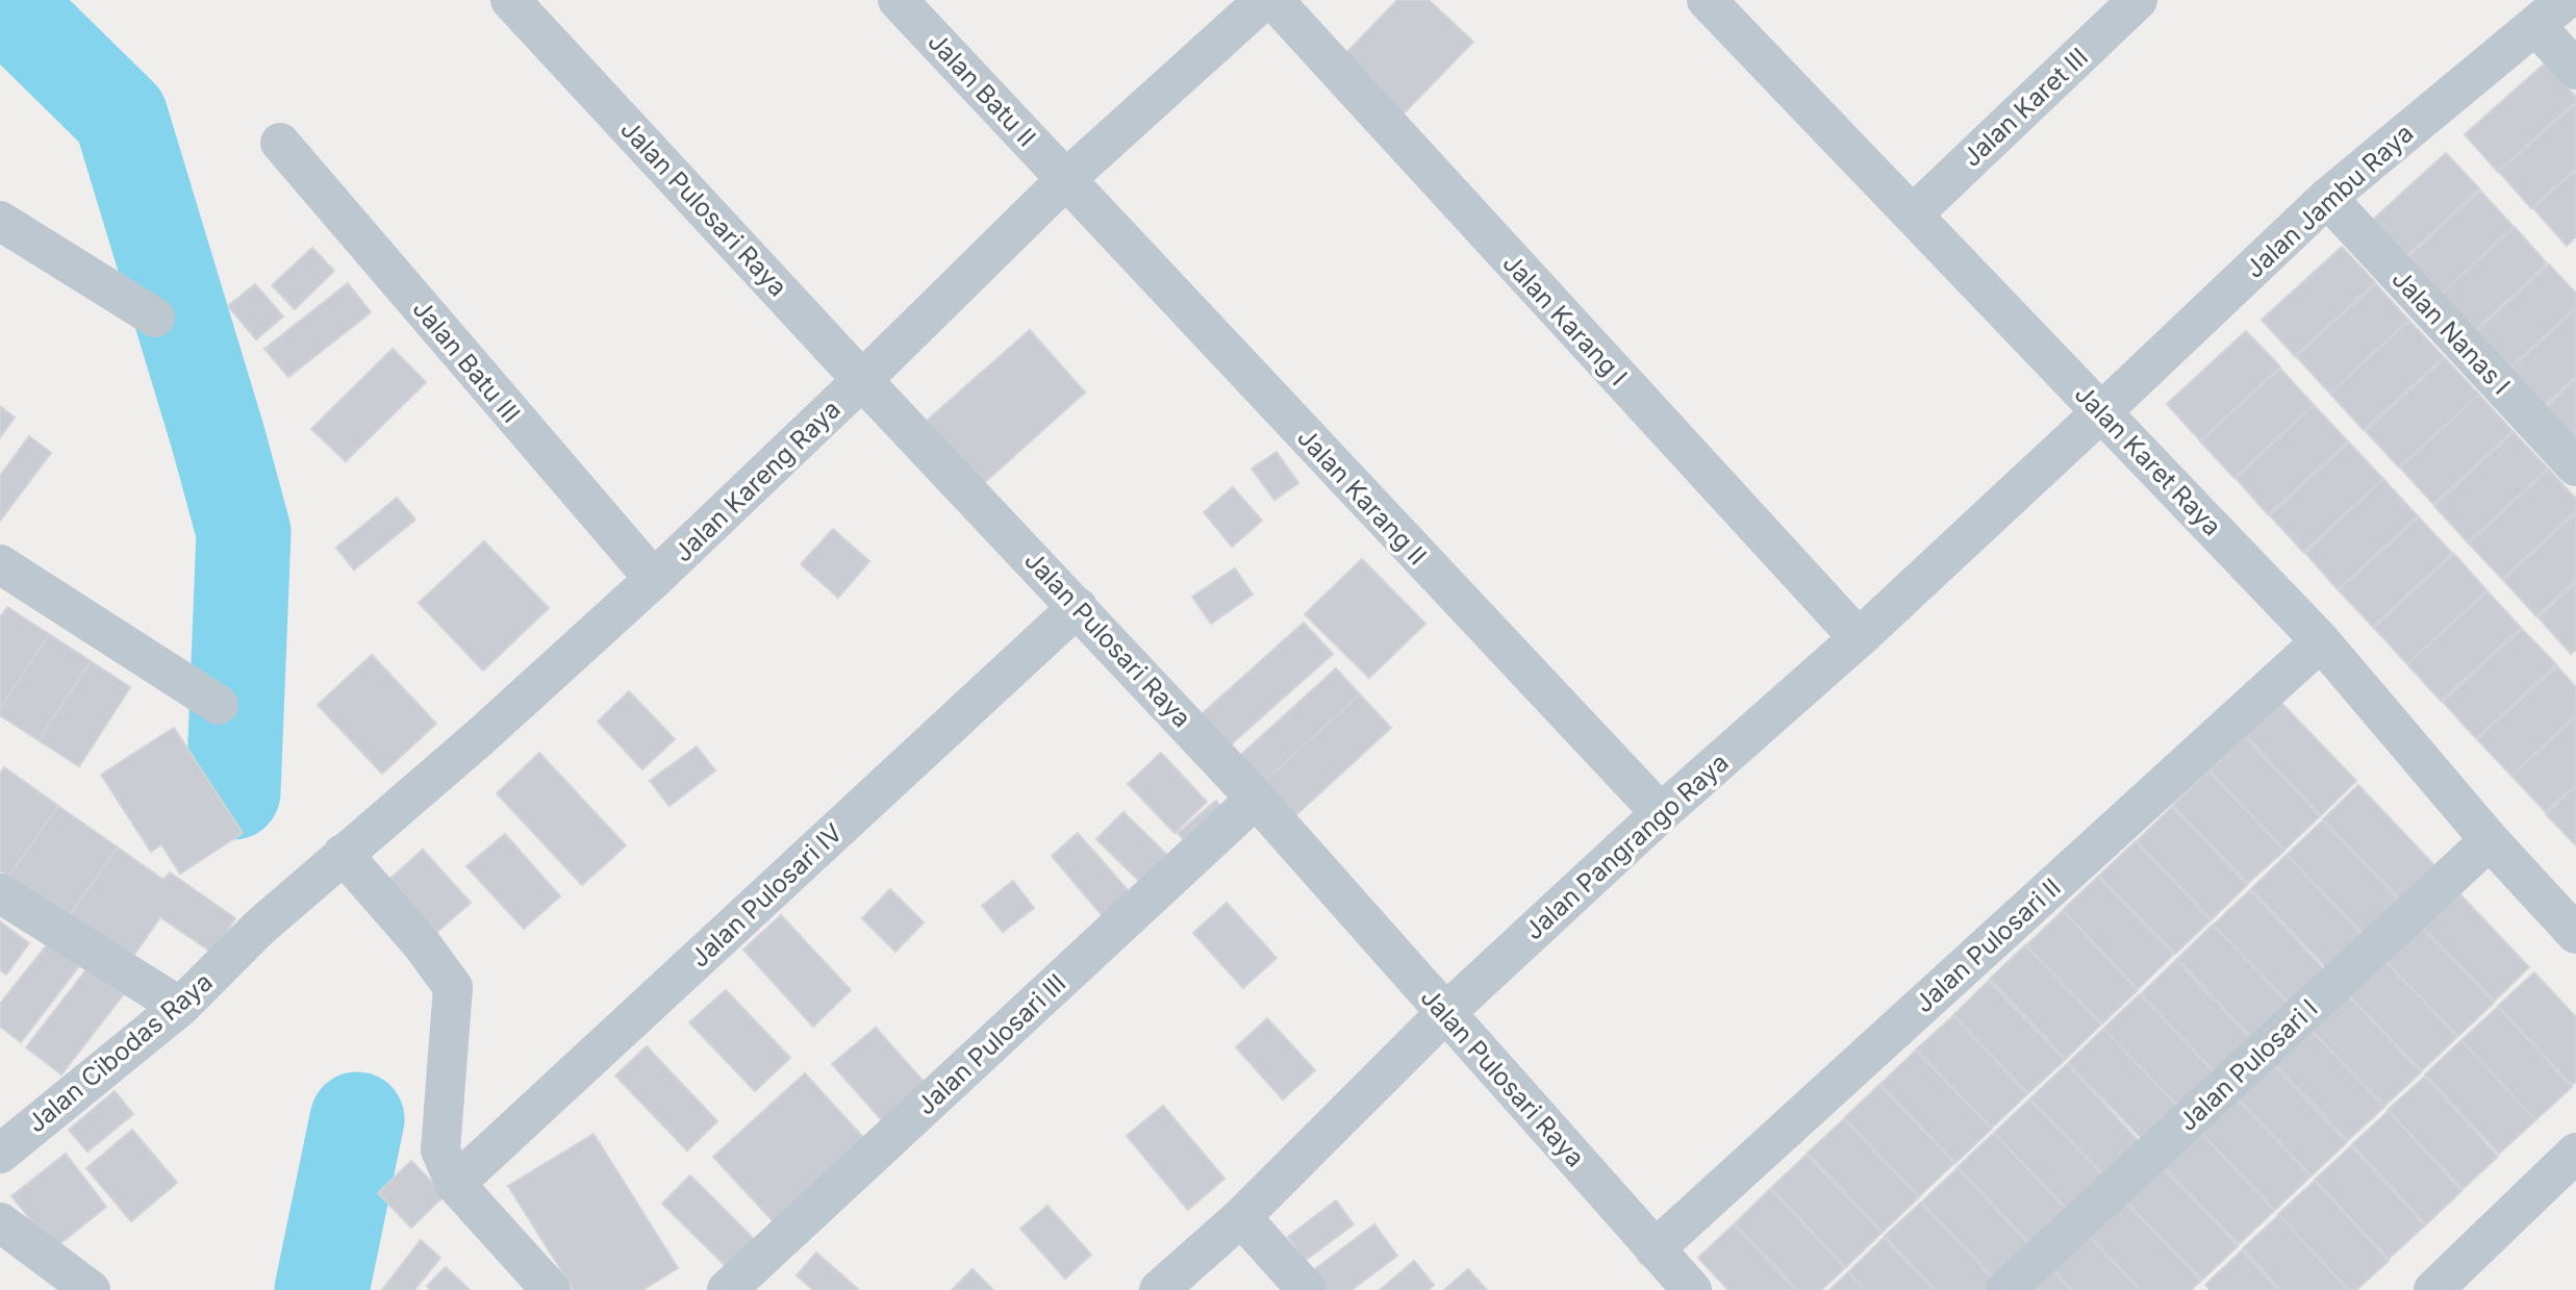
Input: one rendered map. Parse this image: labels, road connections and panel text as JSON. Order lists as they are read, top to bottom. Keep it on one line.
{"streets":{"street":["Jalan Batu II","Jalan Karet III","Jalan Jambu Raya","Jalan Pulosari Raya","Jalan Karang I","Jalan Nanas I","Jalan Batu III","Jalan Karet Raya","Jalan Kareng Raya","Jalan Karang II","Jalan Pangrango Raya","Jalan Pulosari IV","Jalan Pulosari II","Jalan Pulosari III","Jalan Cibodas Raya","Jalan Pulosari I"]},"crossings":[["Jalan Batu II","Jalan Kareng Raya"],["Jalan Batu II","Jalan Karang II"],["Jalan Karet III","Jalan Karet Raya"],["Jalan Jambu Raya","Jalan Nanas I"],["Jalan Jambu Raya","Jalan Karet Raya"],["Jalan Jambu Raya","Jalan Pangrango Raya"],["Jalan Pulosari Raya","Jalan Kareng Raya"],["Jalan Pulosari Raya","Jalan Pangrango Raya"],["Jalan Pulosari Raya","Jalan Pulosari IV"],["Jalan Pulosari Raya","Jalan Pulosari II"],["Jalan Pulosari Raya","Jalan Pulosari III"],["Jalan Karang I","Jalan Pangrango Raya"],["Jalan Batu III","Jalan Kareng Raya"],["Jalan Karet Raya","Jalan Pangrango Raya"],["Jalan Karet Raya","Jalan Pulosari II"],["Jalan Karet Raya","Jalan Pulosari I"],["Jalan Kareng Raya","Jalan Karang II"],["Jalan Kareng Raya","Jalan Cibodas Raya"],["Jalan Karang II","Jalan Pangrango Raya"]]}
